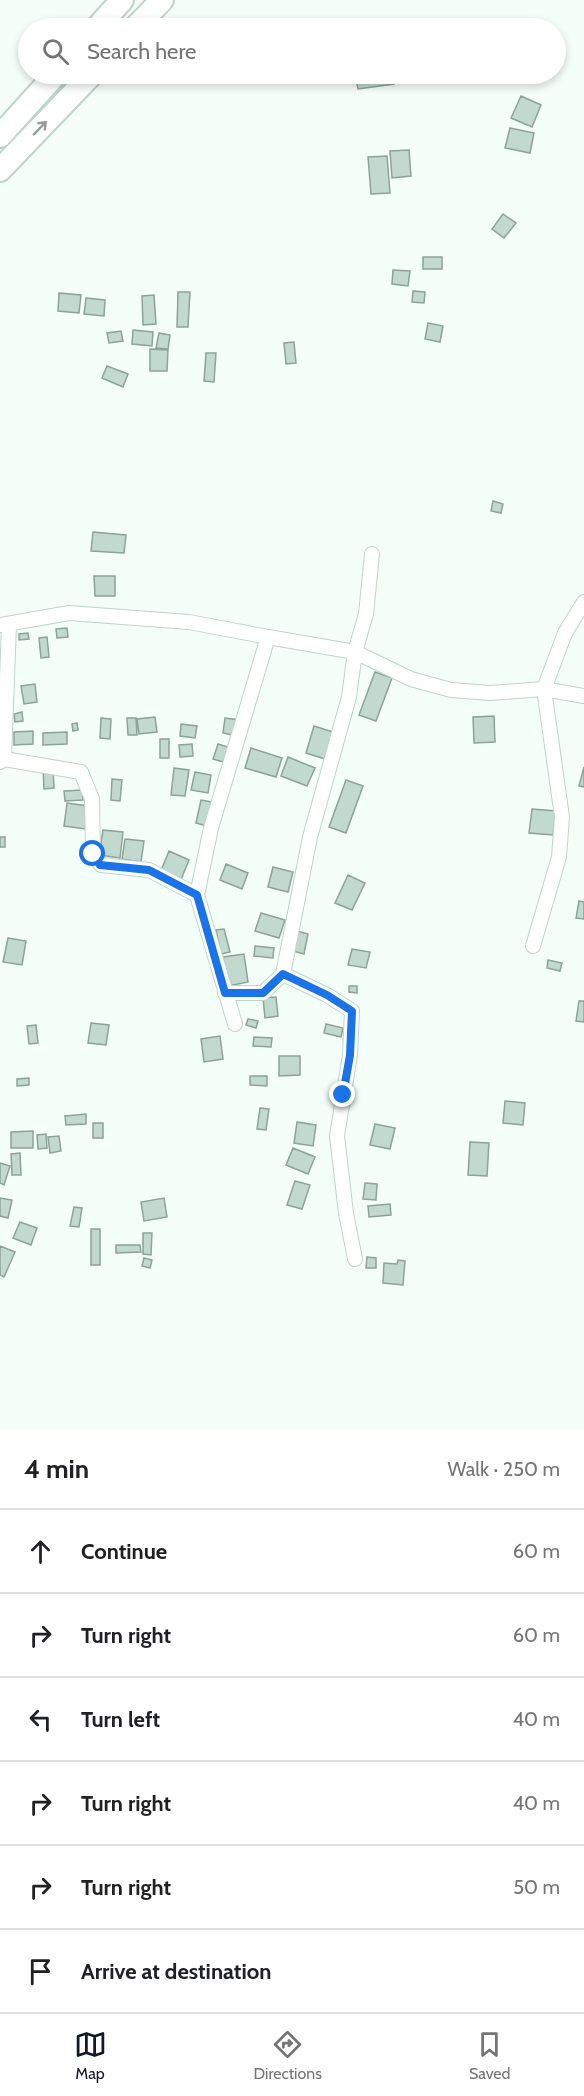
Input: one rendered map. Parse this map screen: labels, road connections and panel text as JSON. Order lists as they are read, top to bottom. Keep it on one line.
{"page":{"search":"Search here","heading":["4 min","Walk · 250 m"],"list":[["Continue","60 m"],["Turn right","60 m"],["Turn left","40 m"],["Turn right","40 m"],["Turn right","50 m"],"Arrive at destination"],"nav":["Map","Directions","Saved"]}}
